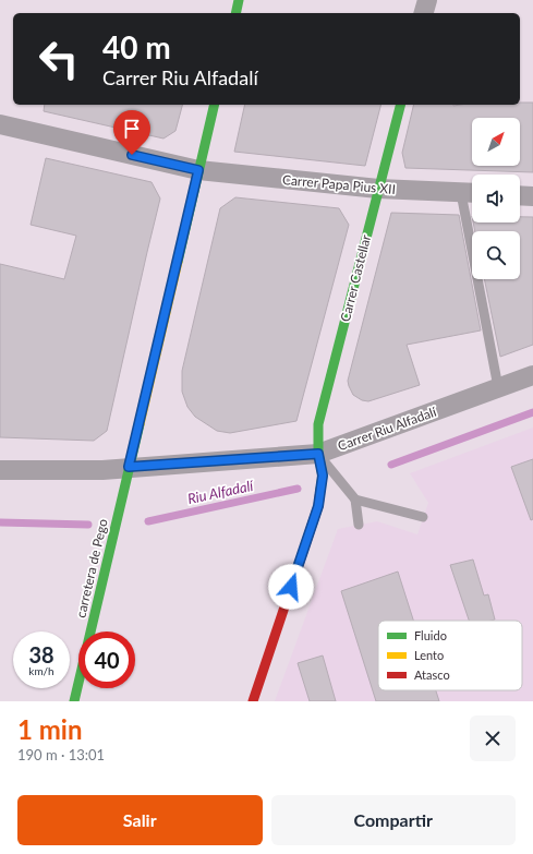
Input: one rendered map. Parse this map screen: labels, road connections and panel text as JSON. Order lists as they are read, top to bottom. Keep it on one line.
{"streets":{"main road":["Carrer Castellar","carretera de Pego"],"street":["Carrer Papa Pius XII","Carrer Riu Alfadalí"]},"crossings":[["Carrer Papa Pius XII","Carrer Castellar"],["Carrer Castellar","Carrer Riu Alfadalí"],["Carrer Riu Alfadalí","carretera de Pego"]],"water":["Riu Alfadalí"],"legend":["Fluido","Lento","Atasco"],"north":"top right","page":{"turn":["40 m","Carrer Riu Alfadalí"],"speed":"38 km/h","limit":"40","heading":["1 min","190 m · 13:01"],"buttons":["Salir","Compartir"]}}
